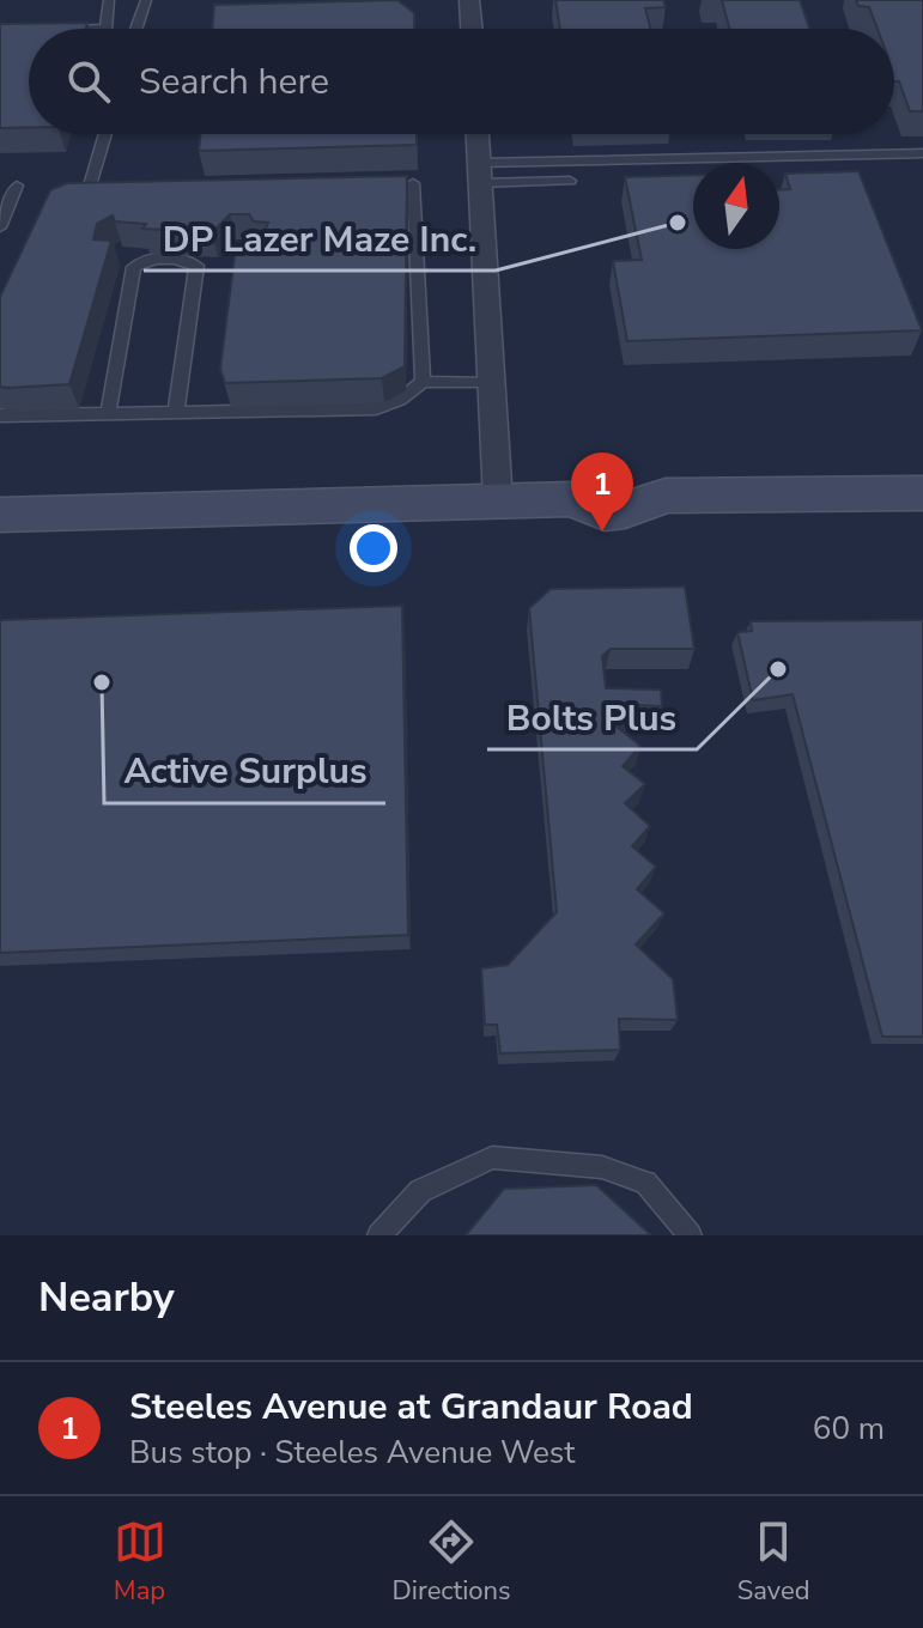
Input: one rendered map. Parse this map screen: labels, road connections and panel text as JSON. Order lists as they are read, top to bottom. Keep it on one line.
{"places":["DP Lazer Maze Inc.","Bolts Plus","Active Surplus"],"north":"top","page":{"search":"Search here","pins":"1","heading":"Nearby","list":[{"mark":"1","name":"Steeles Avenue at Grandaur Road","note":"Bus stop · Steeles Avenue West","value":"60 m"}],"nav":["Map","Directions","Saved"]}}
